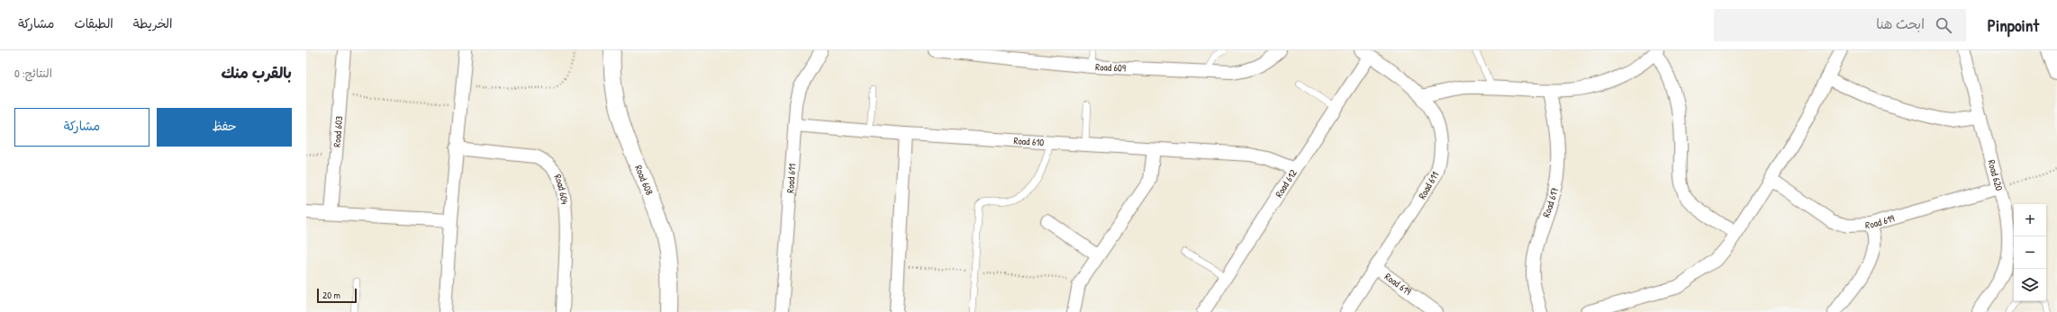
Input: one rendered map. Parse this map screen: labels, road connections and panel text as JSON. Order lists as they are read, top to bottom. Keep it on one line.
{"streets":{"street":["Road 609","Road 603","Road 610","Road 620","Road 611","Road 608","Road 612","Road 604","Road 617","Road 619"]},"crossings":[["Road 610","Road 611"],["Road 610","Road 612"],["Road 620","Road 619"],["Road 611","Road 612"],["Road 611","Road 619"]],"scale_bar":"20 m","page":{"header":"Pinpoint","search":"ابحث هنا","nav":["الخريطة","الطبقات","مشاركة"],"heading":["بالقرب منك","النتائج: 0"],"buttons":["حفظ","مشاركة"],"map_buttons":["+","−"],"scale":"20 m"}}
